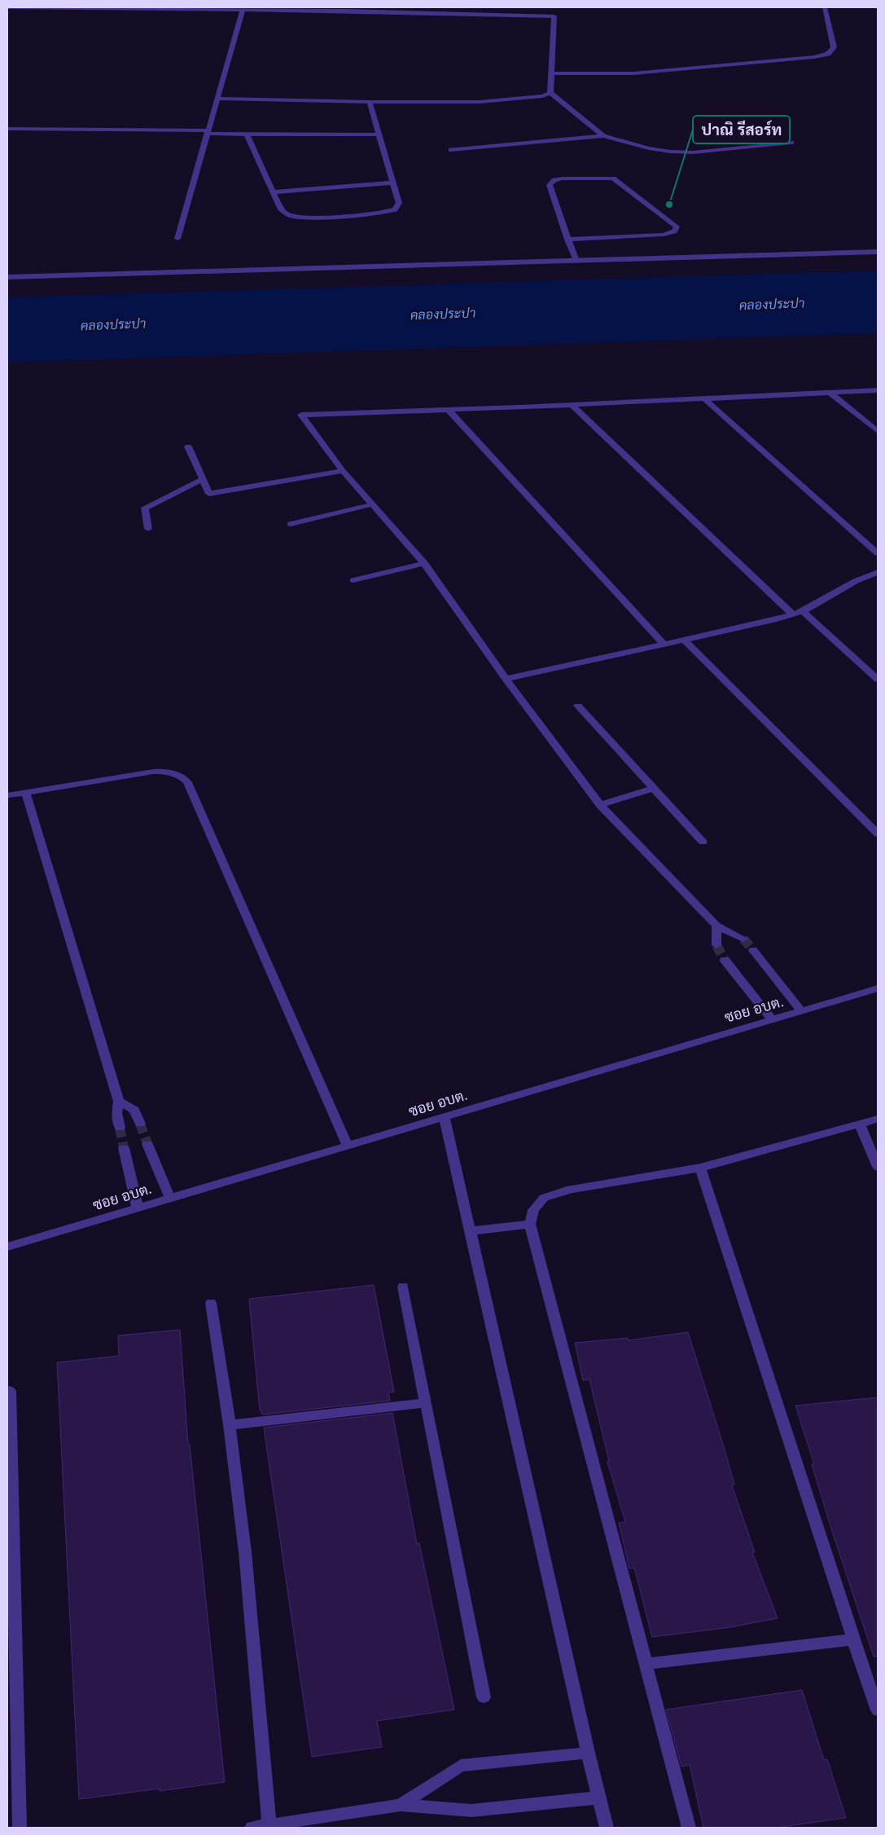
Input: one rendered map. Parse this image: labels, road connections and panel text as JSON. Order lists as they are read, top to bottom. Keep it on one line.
{"streets":{"street":["ซอย อบต."]},"water":["คลองประปา"],"places":["ปาณิ รีสอร์ท"]}
